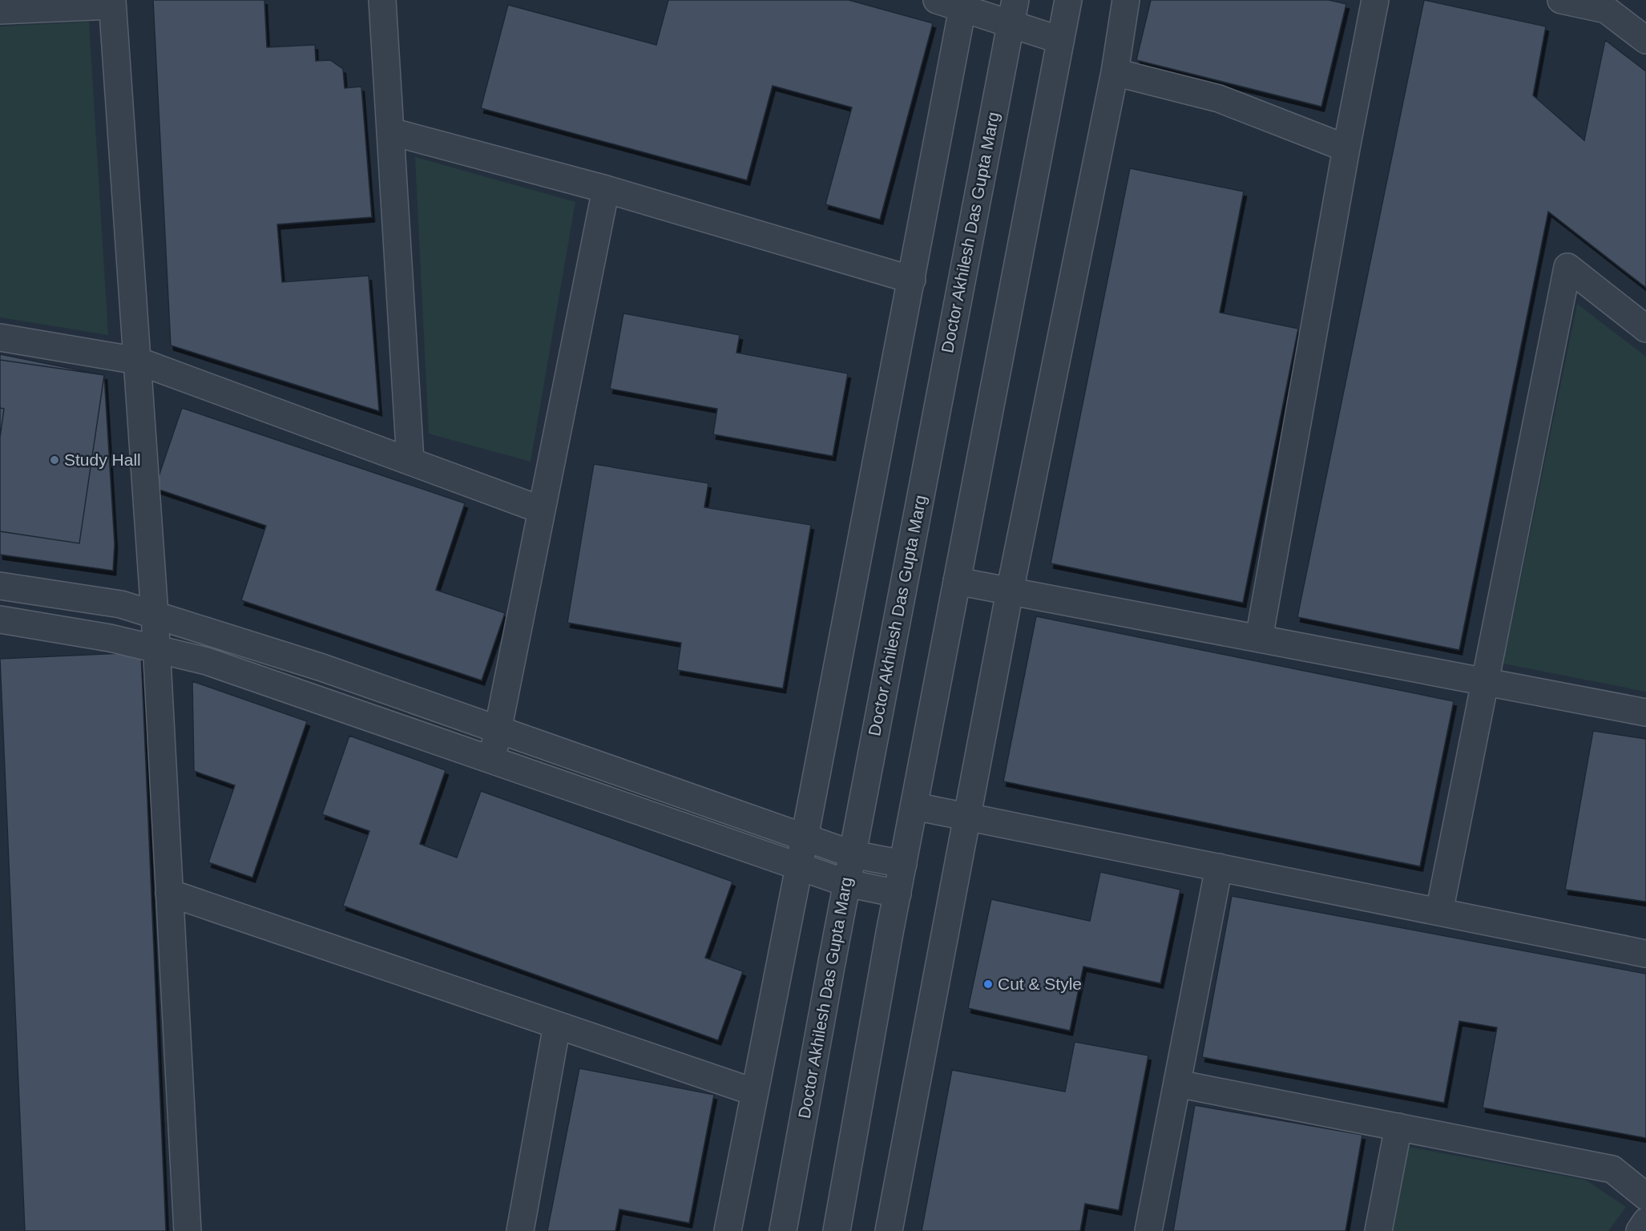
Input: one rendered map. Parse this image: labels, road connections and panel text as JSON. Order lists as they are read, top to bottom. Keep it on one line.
{"streets":{"street":["Doctor Akhilesh Das Gupta Marg"]},"places":["Study Hall","Cut & Style"]}
